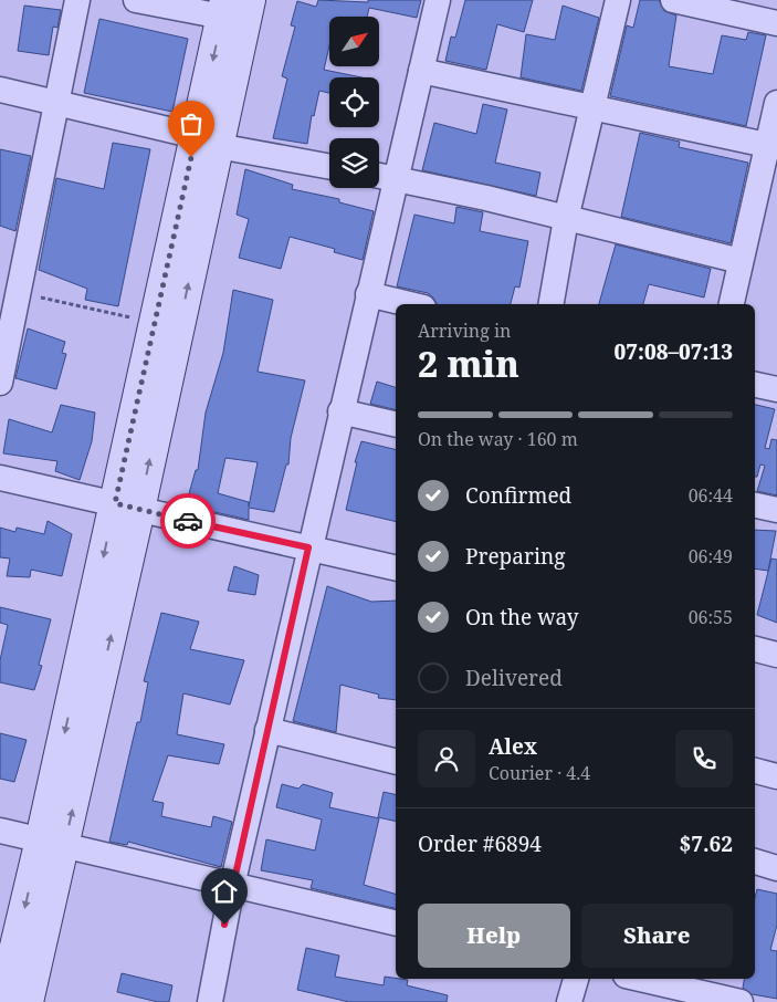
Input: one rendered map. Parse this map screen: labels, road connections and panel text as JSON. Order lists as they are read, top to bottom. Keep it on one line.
{"north":"top right","page":{"heading":["2 min","Arriving in","07:08–07:13"],"panel":["Alex","Courier · 4.4","Order #6894","$7.62"],"bar":"On the way · 160 m","list":[["Confirmed","06:44"],["Preparing","06:49"],["On the way","06:55"],"Delivered"],"buttons":["Help","Share"]}}
